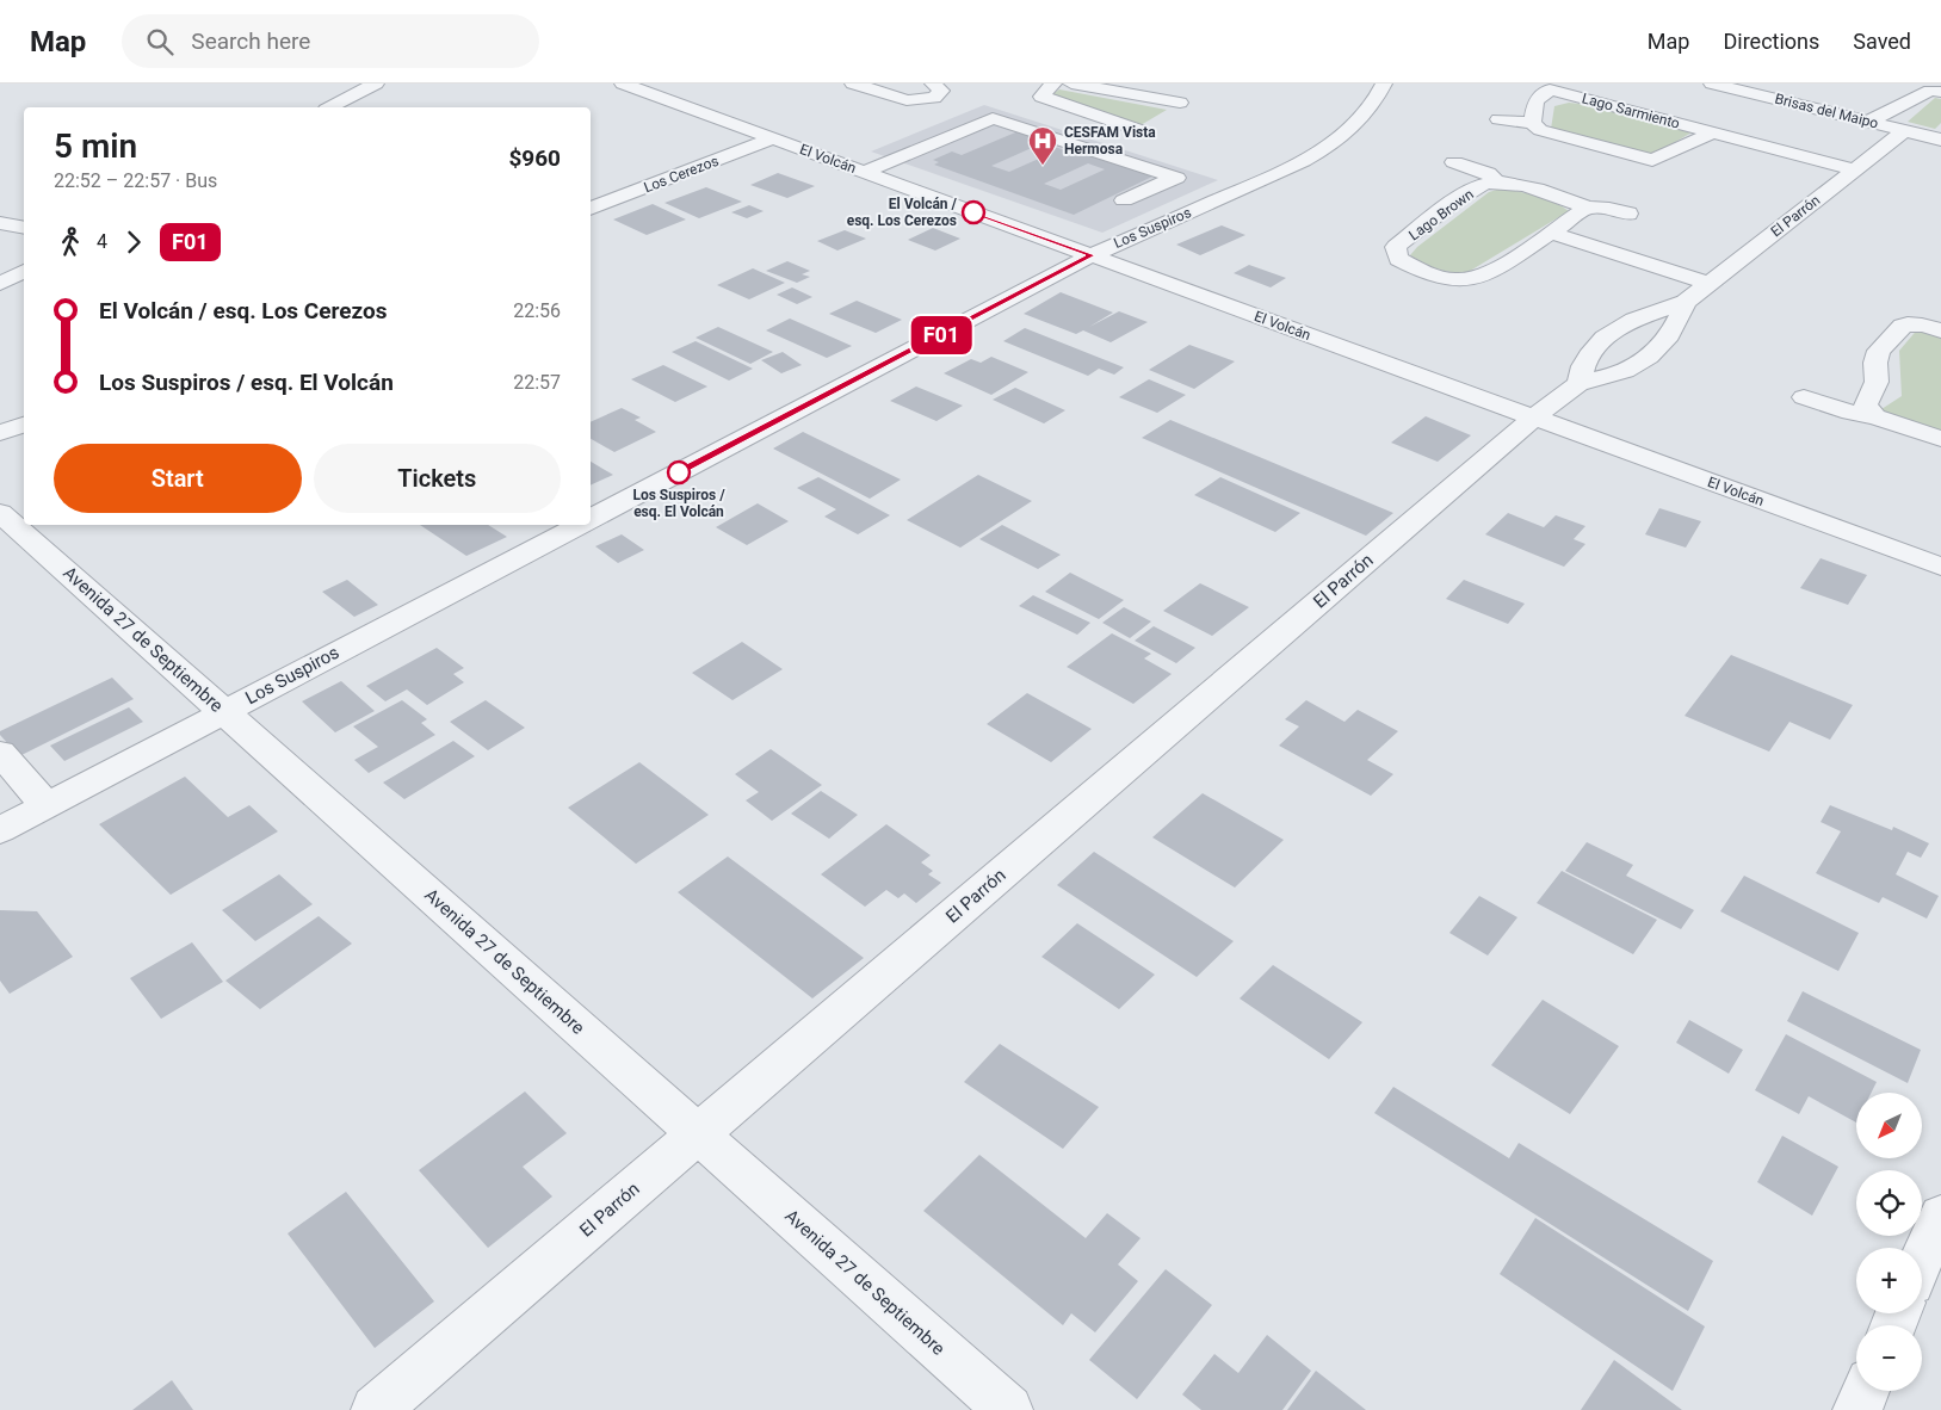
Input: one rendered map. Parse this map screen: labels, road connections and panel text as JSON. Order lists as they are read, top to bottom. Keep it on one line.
{"streets":{"street":["Lago Sarmiento","Brisas del Maipo","El Volcán","Los Cerezos","Lago Brown","El Parrón","Los Suspiros","Avenida 27 de Septiembre"]},"crossings":[["Lago Sarmiento","El Parrón"],["Brisas del Maipo","El Parrón"],["El Volcán","Los Cerezos"],["El Volcán","El Parrón"],["El Volcán","Los Suspiros"],["El Parrón","Avenida 27 de Septiembre"],["Los Suspiros","Avenida 27 de Septiembre"]],"places":{"hospital":["CESFAM Vista Hermosa"],"other":["El Volcán / esq. Los Cerezos","Los Suspiros / esq. El Volcán"]},"lines":["bus line F01"],"north":"bottom left","page":{"header":"Map","search":"Search here","nav":["Map","Directions","Saved"],"on_map":"F01","heading":["5 min","22:52 – 22:57 · Bus","$960"],"legs":["4","F01"],"list":[{"name":"El Volcán / esq. Los Cerezos","value":"22:56"},{"name":"Los Suspiros / esq. El Volcán","value":"22:57"}],"buttons":["Start","Tickets"],"map_buttons":["+","−"]}}
